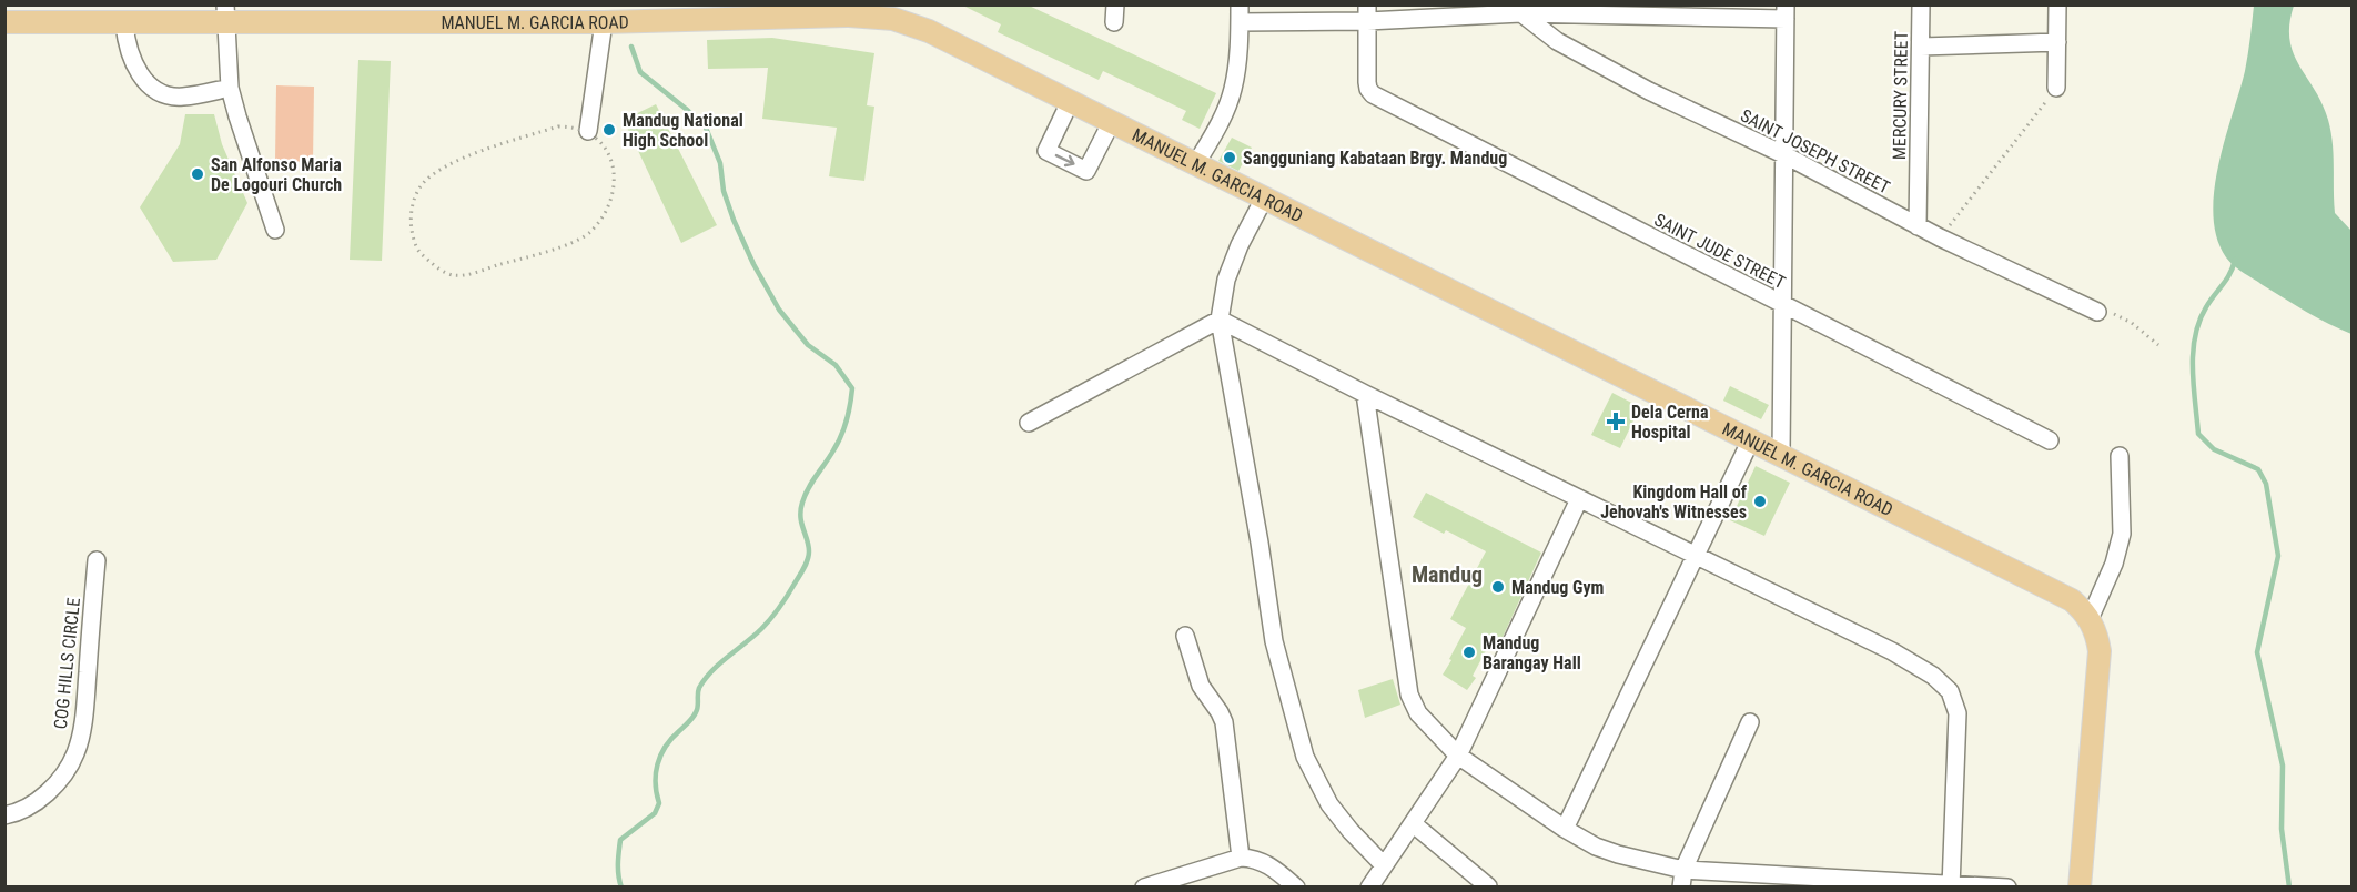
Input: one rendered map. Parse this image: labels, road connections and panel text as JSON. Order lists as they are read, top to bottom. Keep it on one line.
{"streets":{"main road":["MANUEL M. GARCIA ROAD"],"street":["MERCURY STREET","SAINT JOSEPH STREET","SAINT JUDE STREET","COG HILLS CIRCLE"]},"crossings":[["MERCURY STREET","SAINT JOSEPH STREET"]],"districts":["Mandug"],"places":{"other":["Mandug National High School","Sangguniang Kabataan Brgy. Mandug","San Alfonso Maria De Logouri Church","Kingdom Hall of Jehovah's Witnesses","Mandug Gym","Mandug Barangay Hall"],"health":["Dela Cerna Hospital"]}}
